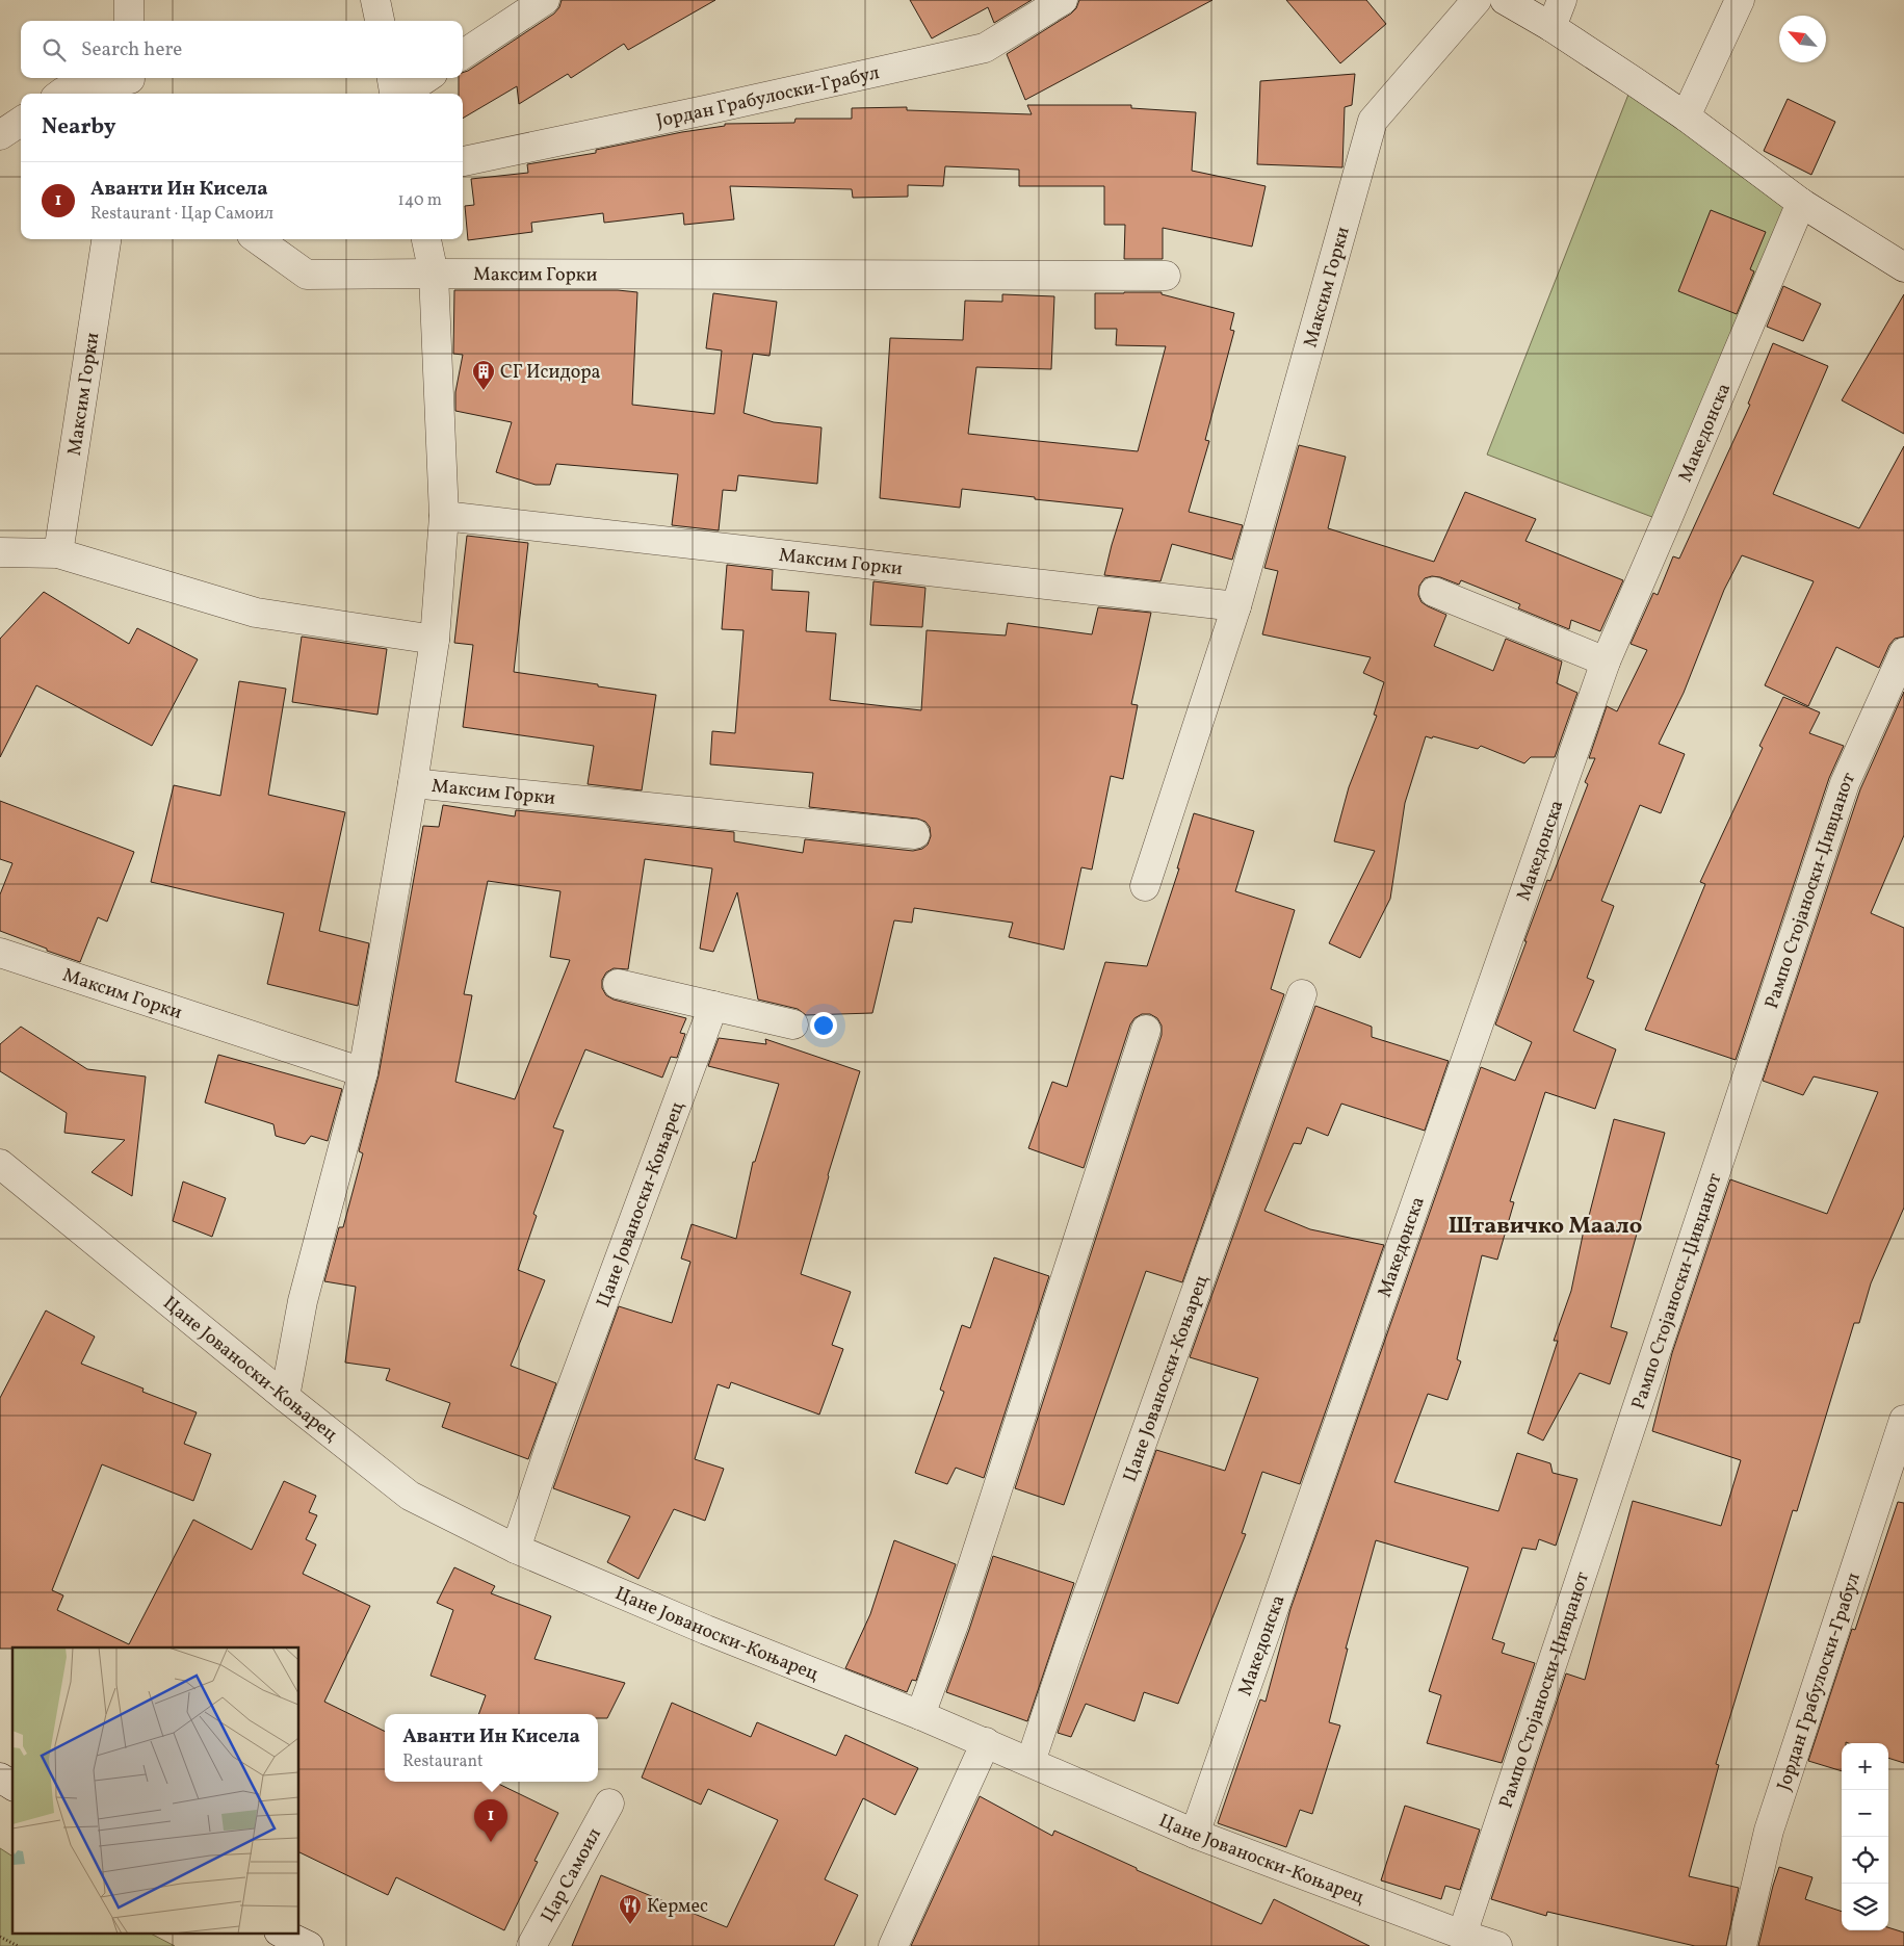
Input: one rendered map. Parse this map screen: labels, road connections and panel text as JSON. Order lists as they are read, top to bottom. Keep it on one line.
{"streets":{"street":["Јордан Грабулоски-Грабул","Максим Горки","Македонска","Рампо Стојаноски-Џивџанот","Цане Јованоски-Коњарец","Цар Самоил"]},"crossings":[["Максим Горки","Цане Јованоски-Коњарец"],["Македонска","Цане Јованоски-Коњарец"],["Рампо Стојаноски-Џивџанот","Цане Јованоски-Коњарец"]],"districts":["Штавичко Маало"],"places":{"building":["СГ Исидора"],"restaurant":["Кермес"]},"north":"top left","page":{"search":"Search here","heading":"Nearby","list":[{"mark":"1","name":"Аванти Ин Кисела","note":"Restaurant · Цар Самоил","value":"140 m"}],"popup":["Аванти Ин Кисела","Restaurant"],"map_buttons":["+","−"],"pins":"1"}}
